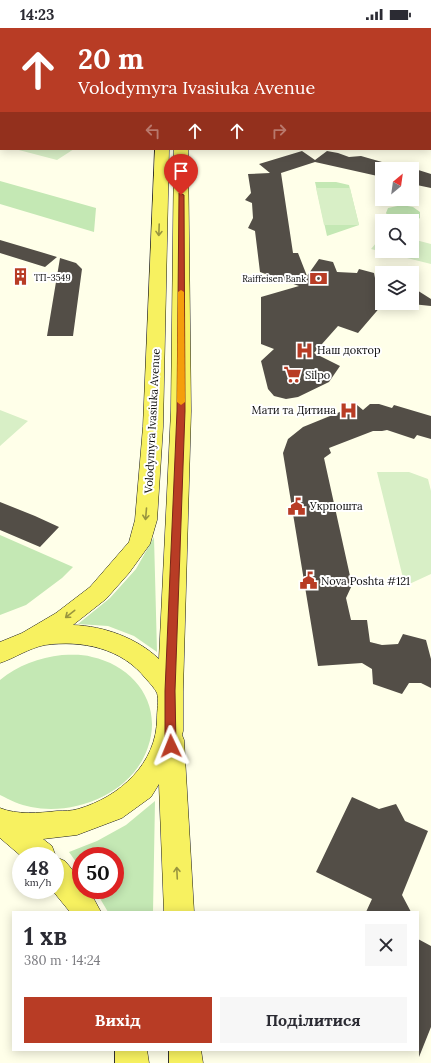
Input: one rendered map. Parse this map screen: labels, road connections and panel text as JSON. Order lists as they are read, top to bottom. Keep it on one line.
{"streets":{"main road":["Volodymyra Ivasiuka Avenue"]},"places":{"building":["ТП-3549"],"bank":["Raiffeisen Bank"],"hospital":["Наш доктор","Мати та Дитина"],"supermarket":["Silpo"],"public building":["Укрпошта","Nova Poshta #121"]},"north":"top right","page":{"status":"14:23","turn":["20 m","Volodymyra Ivasiuka Avenue"],"speed":"48 km/h","limit":"50","heading":["1 хв","380 m · 14:24"],"buttons":["Вихід","Поділитися"]}}
